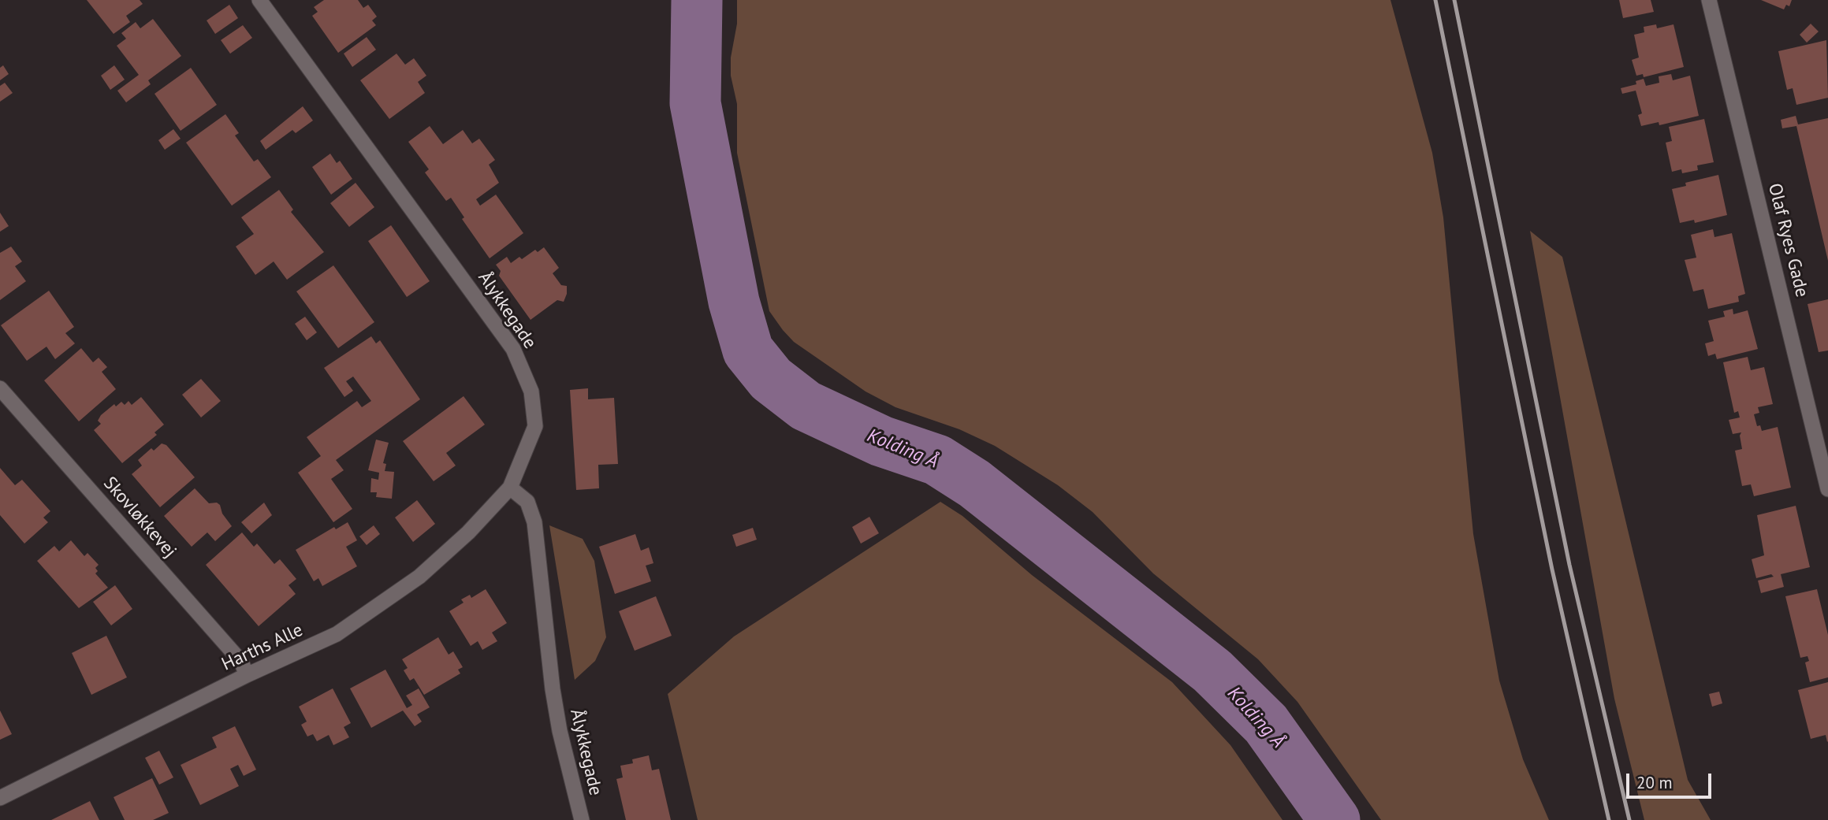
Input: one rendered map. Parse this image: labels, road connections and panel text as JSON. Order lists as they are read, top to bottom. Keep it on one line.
{"streets":{"street":["Olaf Ryes Gade","Ålykkegade","Skovløkkevej","Harths Alle"]},"crossings":[["Ålykkegade","Harths Alle"],["Skovløkkevej","Harths Alle"]],"water":["Kolding Å"],"scale_bar":"20 m"}
